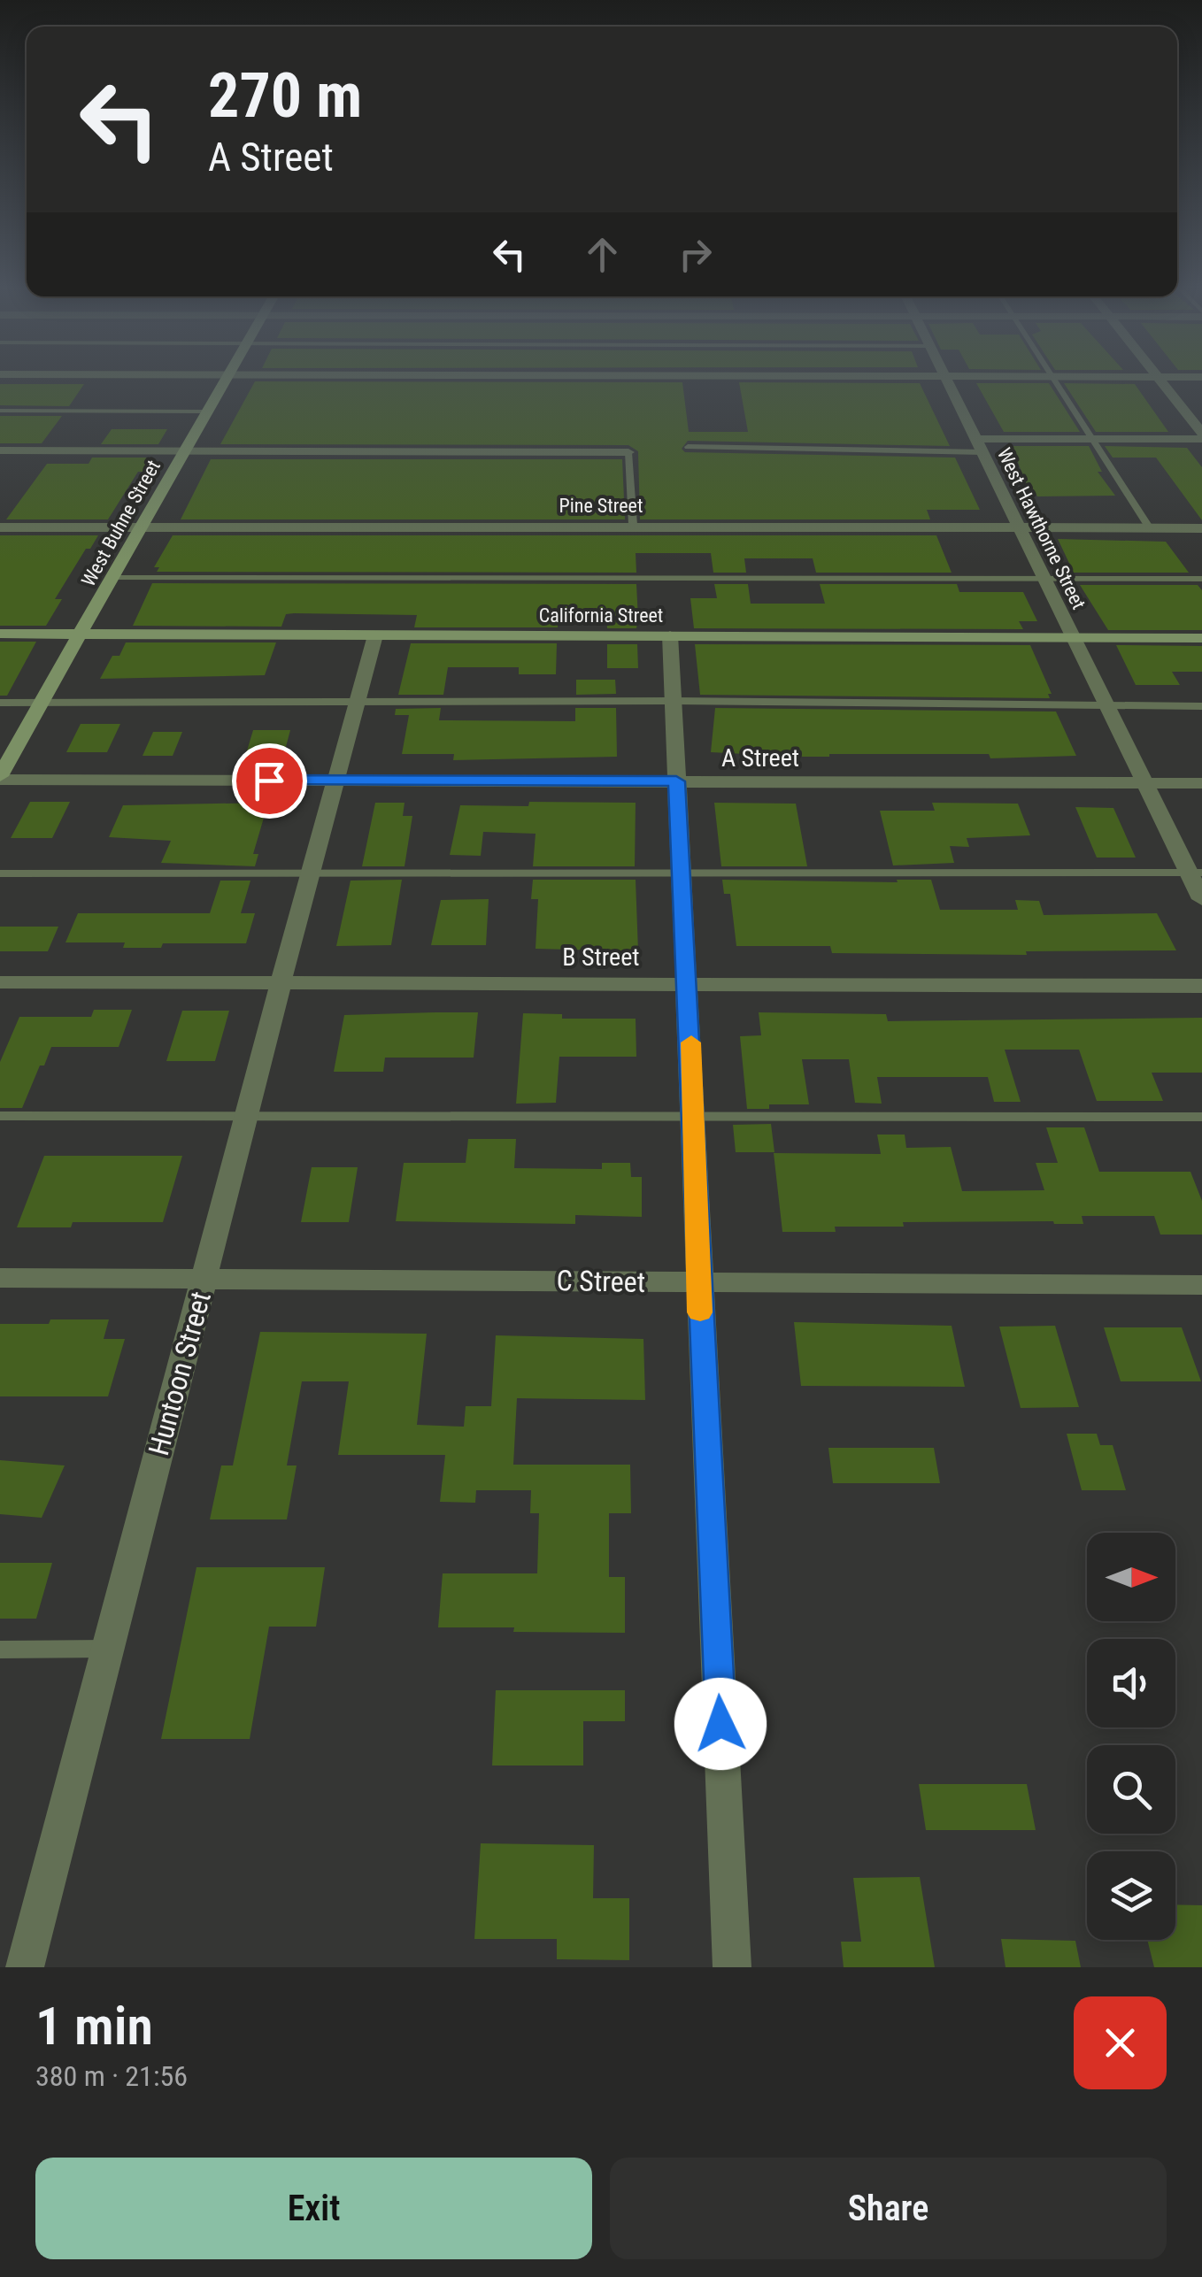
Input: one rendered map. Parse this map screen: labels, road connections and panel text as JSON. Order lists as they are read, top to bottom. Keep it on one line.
{"streets":{"street":["Pine Street","West Buhne Street","West Hawthorne Street","California Street","A Street","B Street","C Street","Huntoon Street"]},"crossings":[["Pine Street","West Buhne Street"],["Pine Street","West Hawthorne Street"],["West Buhne Street","California Street"],["West Buhne Street","A Street"],["West Hawthorne Street","California Street"],["West Hawthorne Street","A Street"],["California Street","Huntoon Street"],["A Street","Huntoon Street"],["B Street","Huntoon Street"],["C Street","Huntoon Street"]],"north":"right","page":{"turn":["270 m","A Street"],"heading":["1 min","380 m · 21:56"],"buttons":["Exit","Share"]}}
